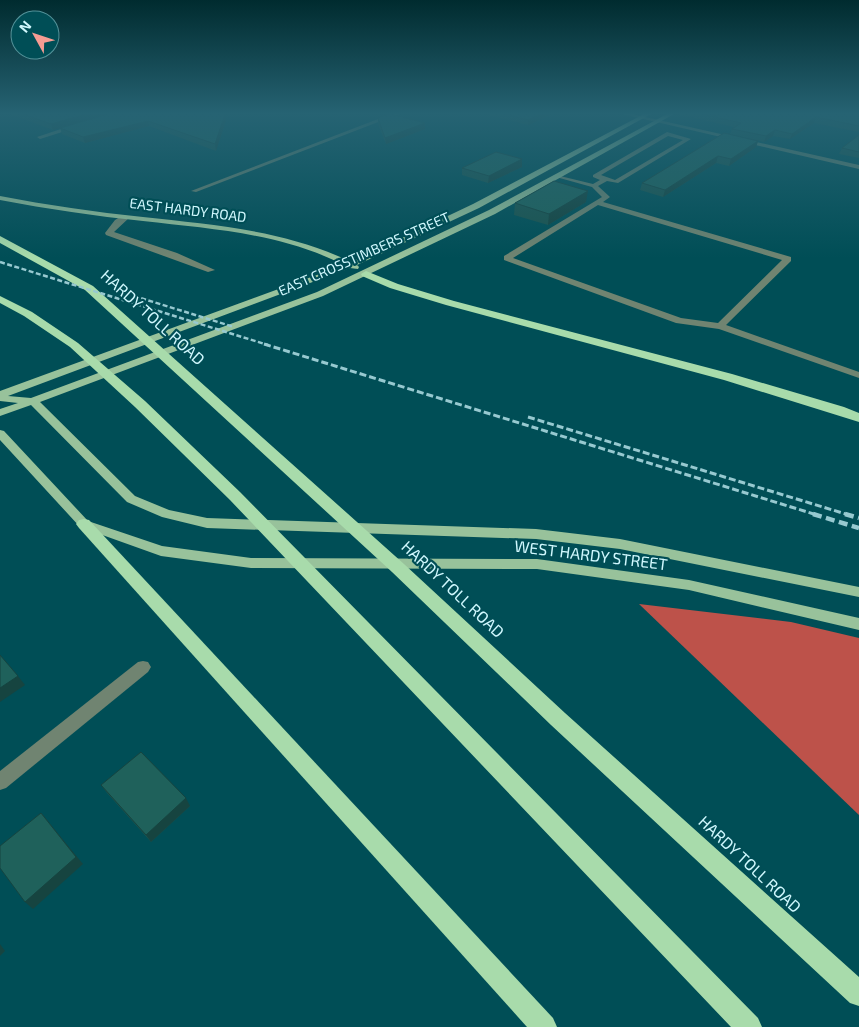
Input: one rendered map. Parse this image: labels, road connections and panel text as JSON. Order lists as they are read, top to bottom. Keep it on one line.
{"streets":{"highway":["HARDY TOLL ROAD"],"main road":["EAST HARDY ROAD","EAST CROSSTIMBERS STREET","WEST HARDY STREET"]},"crossings":[["EAST HARDY ROAD","EAST CROSSTIMBERS STREET"],["EAST CROSSTIMBERS STREET","WEST HARDY STREET"]],"north":"top left"}
